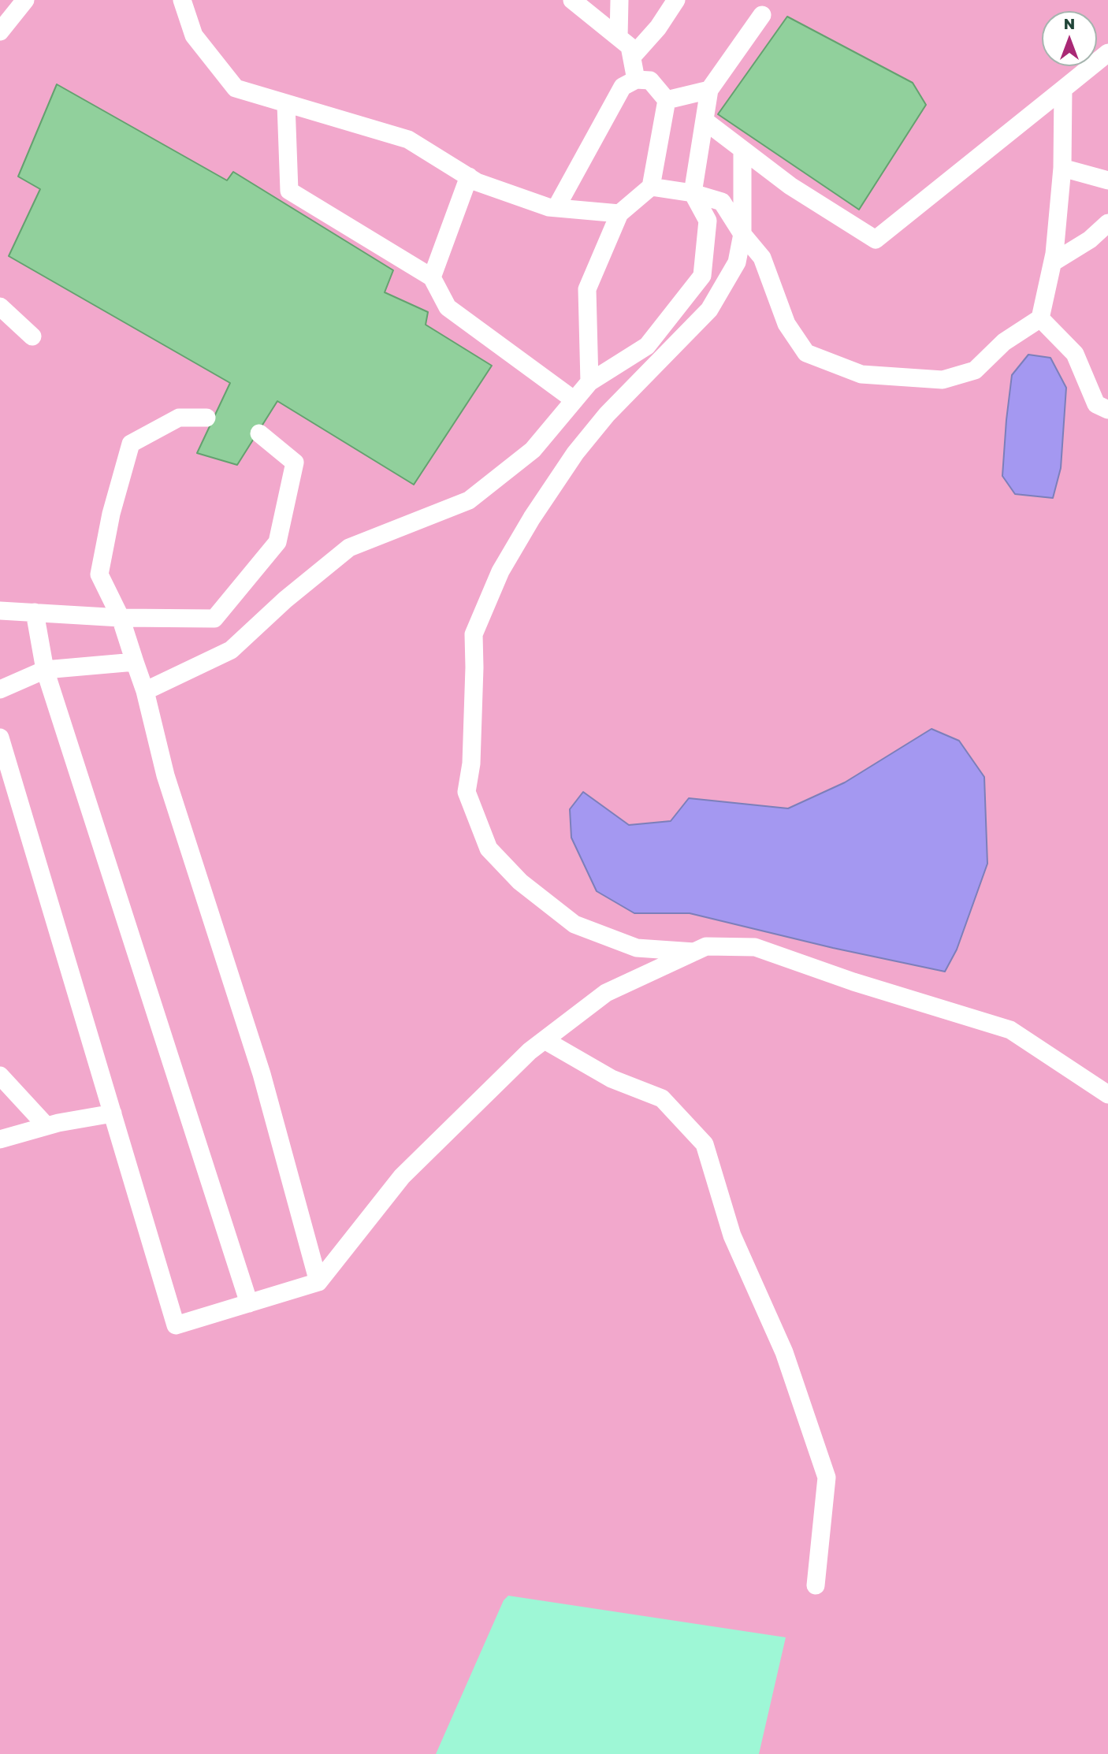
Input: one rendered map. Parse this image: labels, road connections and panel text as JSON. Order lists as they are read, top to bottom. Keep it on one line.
{"north":"top"}
